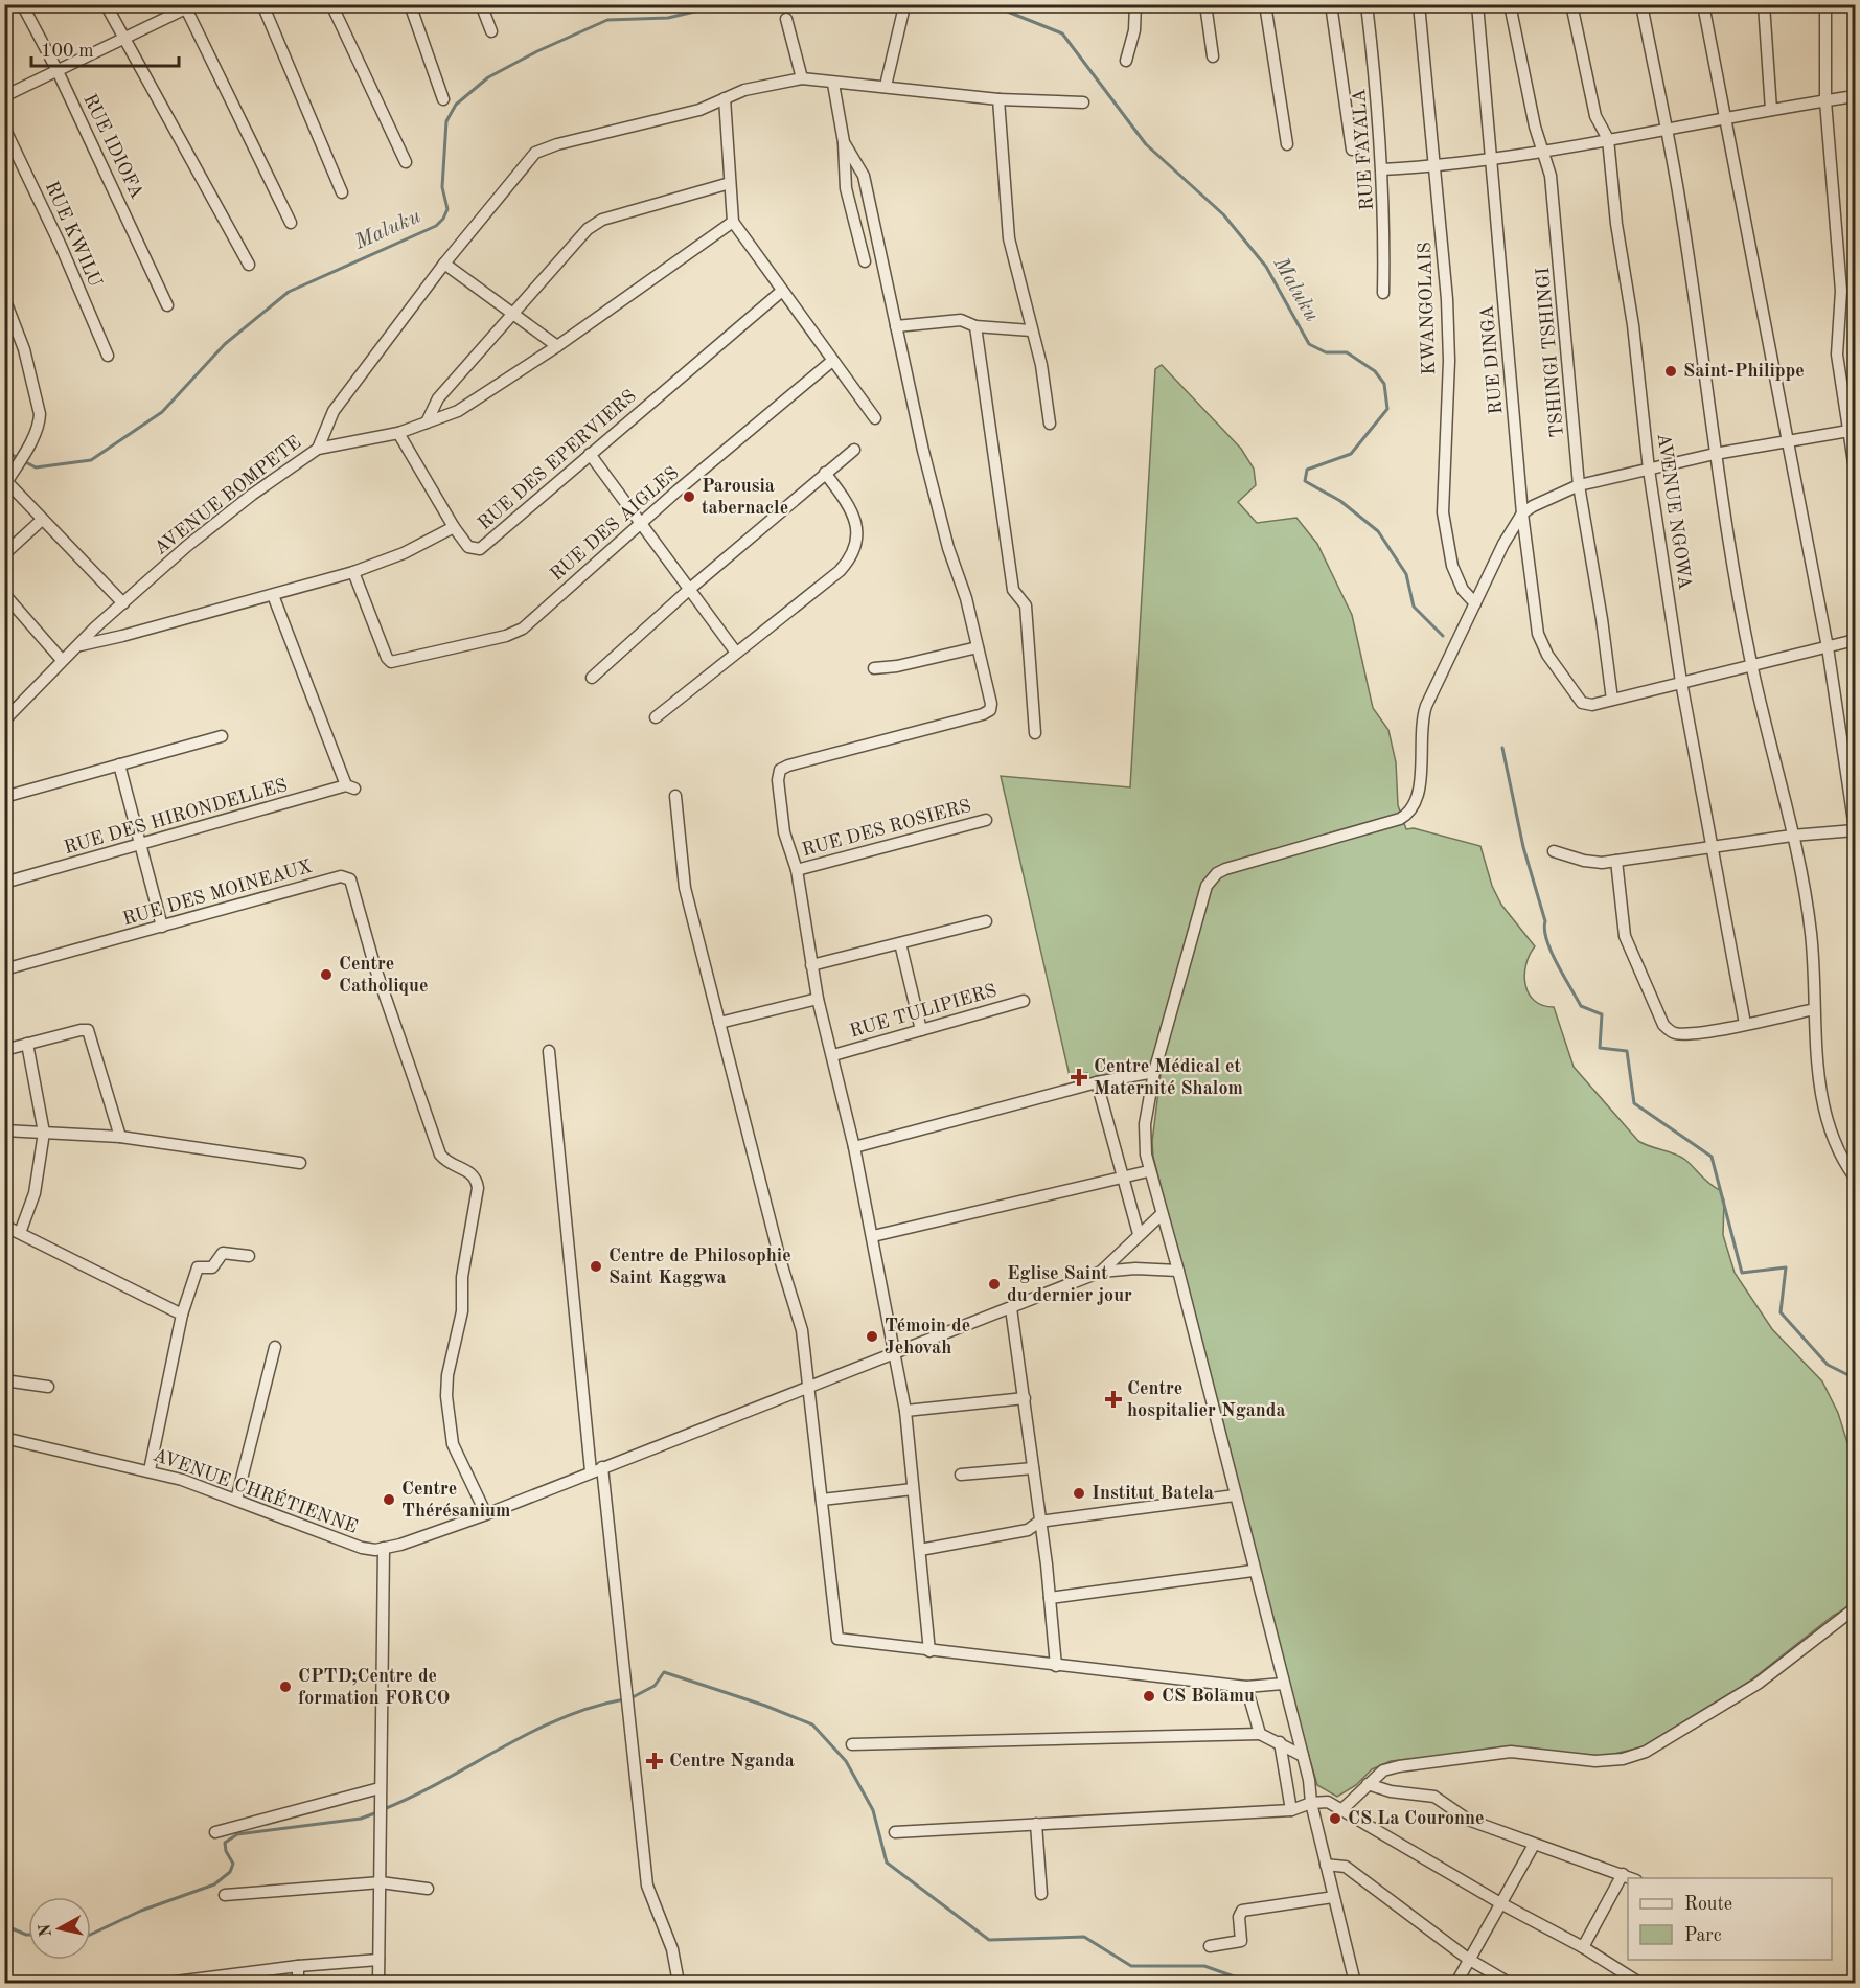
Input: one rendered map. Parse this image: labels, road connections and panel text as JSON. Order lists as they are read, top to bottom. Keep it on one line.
{"streets":{"street":["RUE IDIOFA","RUE FAYALA","RUE KWILU","KWANGOLAIS","TSHINGI TSHINGI","RUE DINGA","RUE DES EPERVIERS","AVENUE BOMPETE","AVENUE NGOWA","RUE DES AIGLES","RUE DES HIRONDELLES","RUE DES ROSIERS","RUE DES MOINEAUX","RUE TULIPIERS","AVENUE CHRÉTIENNE"]},"crossings":[["TSHINGI TSHINGI","RUE DINGA"],["RUE DES EPERVIERS","AVENUE BOMPETE"],["RUE DES EPERVIERS","RUE DES AIGLES"],["RUE DES EPERVIERS","RUE DES HIRONDELLES"]],"water":["Maluku"],"places":{"other":["Saint-Philippe","Parousia tabernacle","Centre Catholique","Centre de Philosophie Saint Kaggwa","Eglise Saint du dernier jour","Témoin de Jehovah","Institut Batela","Centre Thérésanium","CPTD;Centre de formation FORCO","CS Bolamu","CS La Couronne"],"health":["Centre Médical et Maternité Shalom","Centre hospitalier Nganda","Centre Nganda"]},"legend":["Route","Parc"],"scale_bar":"100 m","north":"left"}
